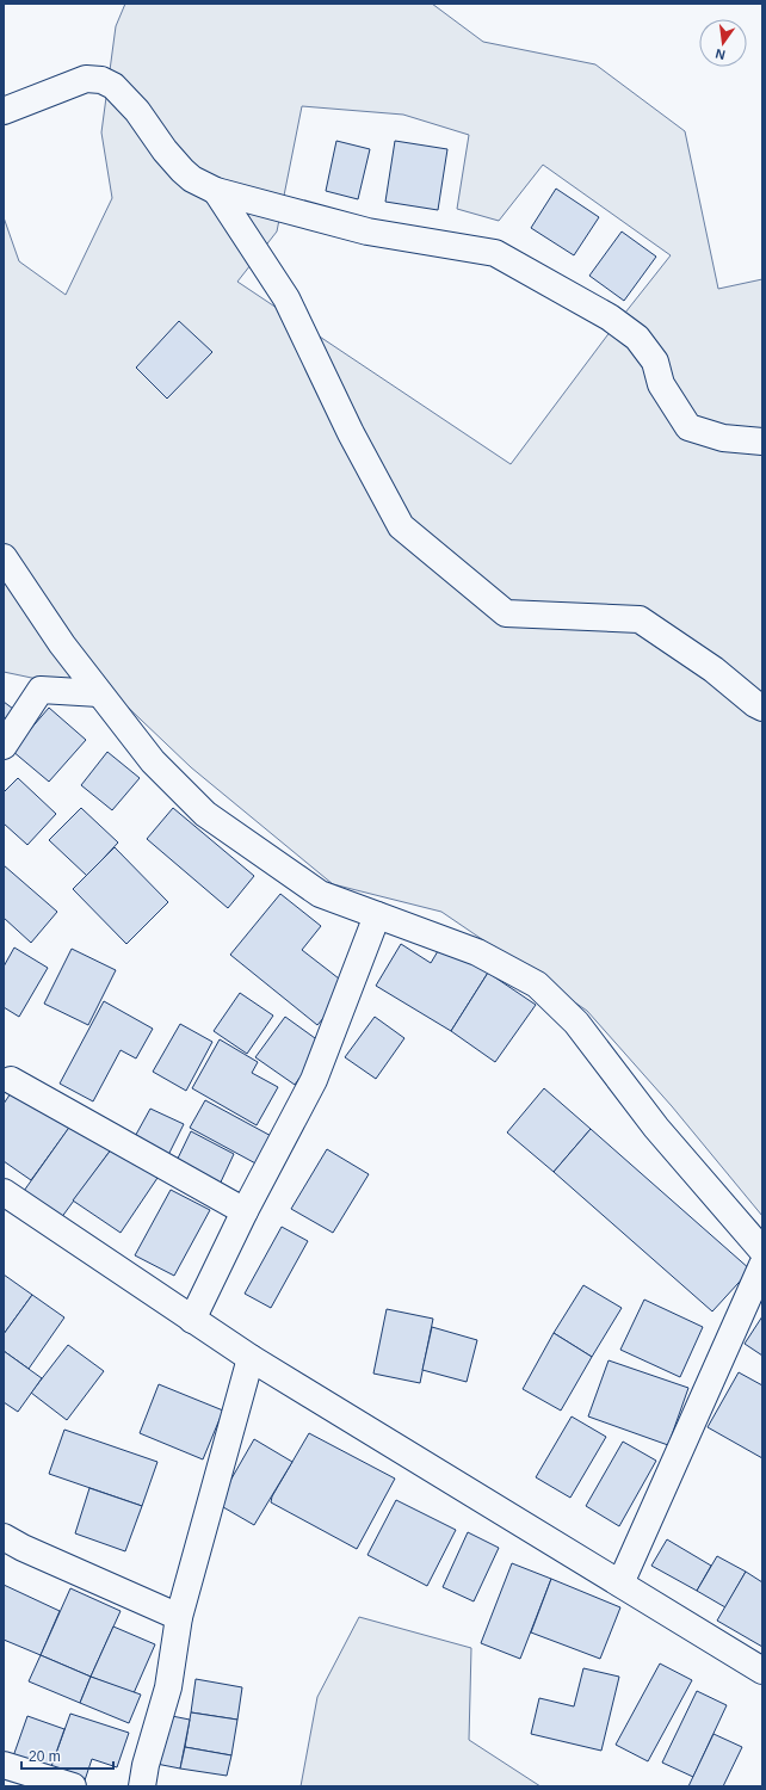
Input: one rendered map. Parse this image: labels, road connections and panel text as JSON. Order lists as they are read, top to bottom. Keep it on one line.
{"scale_bar":"20 m","north":"bottom"}
